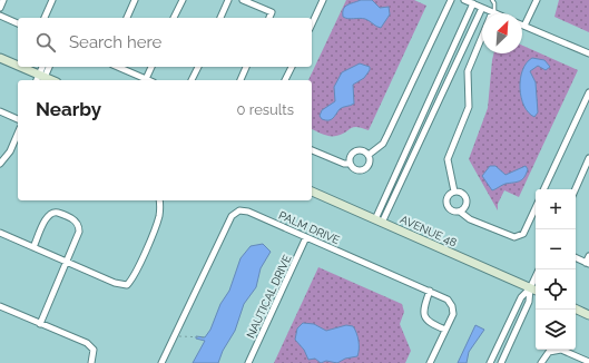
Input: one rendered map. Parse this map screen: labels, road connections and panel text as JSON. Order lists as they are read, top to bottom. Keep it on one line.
{"streets":{"main road":["AVENUE 48"],"street":["PALM DRIVE","NAUTICAL DRIVE"]},"crossings":[["PALM DRIVE","NAUTICAL DRIVE"]],"north":"top right","page":{"search":"Search here","heading":["Nearby","0 results"],"map_buttons":["+","−"]}}
